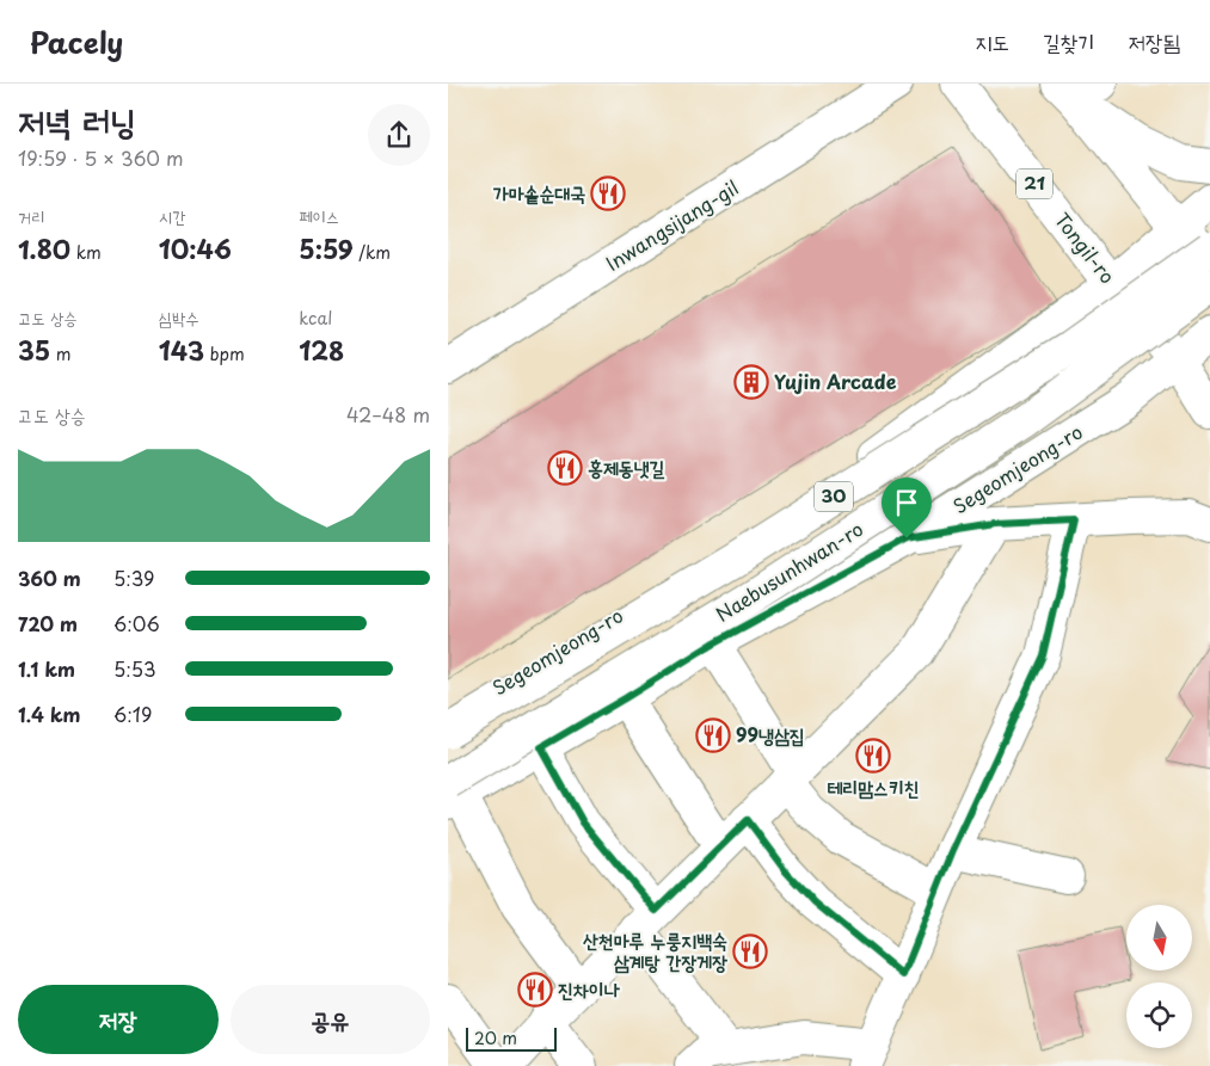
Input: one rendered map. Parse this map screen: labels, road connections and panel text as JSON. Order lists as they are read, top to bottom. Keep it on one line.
{"streets":{"main road":["21","Inwangsijang-gil","Tongil-ro","Segeomjeong-ro","30","Naebusunhwan-ro"]},"crossings":[["Tongil-ro","Segeomjeong-ro"],["Segeomjeong-ro","Naebusunhwan-ro"]],"places":{"restaurant":["가마솥순대국","홍제동냇길","99냉삼집","테리맘스키친","산천마루 누룽지백숙 삼계탕 간장게장","진차이나"],"building":["Yujin Arcade"]},"scale_bar":"20 m","north":"bottom","page":{"header":"Pacely","nav":["지도","길찾기","저장됨"],"heading":["저녁 러닝","19:59 · 5 × 360 m"],"stats":[["거리","1.80 km"],["시간","10:46"],["페이스","5:59 /km"],["고도 상승","35 m"],["심박수","143 bpm"],["kcal","128"]],"chart":["고도 상승","42–48 m"],"list":[{"name":"360 m","note":"5:39"},{"name":"720 m","note":"6:06"},{"name":"1.1 km","note":"5:53"},{"name":"1.4 km","note":"6:19"}],"buttons":["저장","공유"],"scale":"20 m"}}
